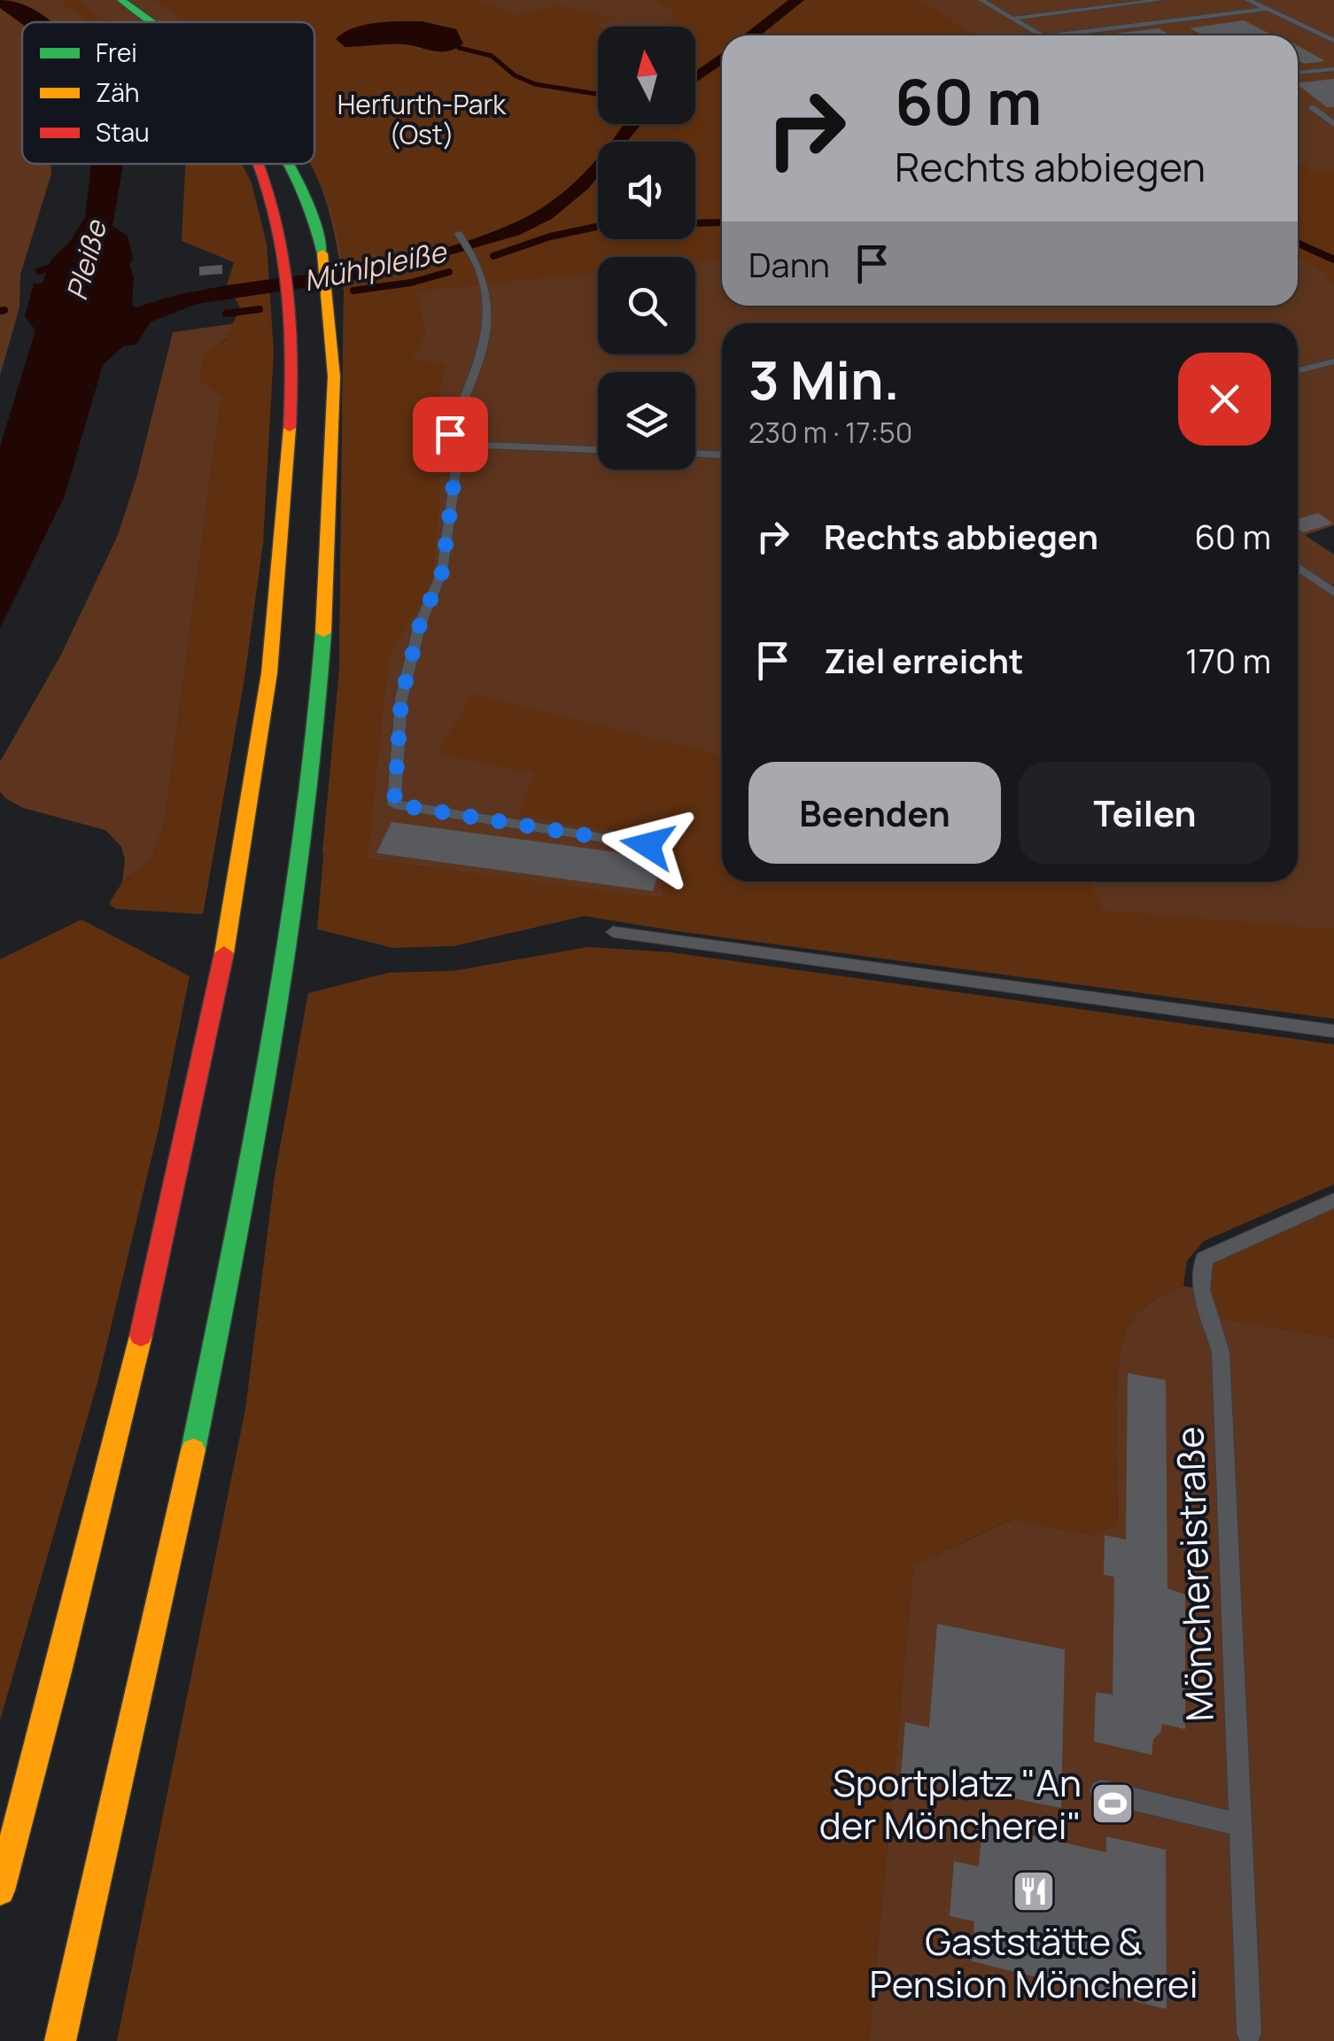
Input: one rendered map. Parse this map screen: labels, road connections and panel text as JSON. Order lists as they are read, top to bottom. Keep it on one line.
{"streets":{"lane":["Mönchereistraße"]},"water":["Pleiße","Mühlpleiße"],"parks":["Herfurth-Park (Ost)"],"places":{"sports":["Sportplatz \"An der Möncherei\""],"restaurant":["Gaststätte & Pension Möncherei"]},"legend":["Frei","Zäh","Stau"],"north":"top","page":{"turn":["60 m","Rechts abbiegen"],"then":"Dann","heading":["3 Min.","230 m · 17:50"],"list":[{"name":"Rechts abbiegen","value":"60 m"},{"name":"Ziel erreicht","value":"170 m"}],"buttons":["Beenden","Teilen"]}}
